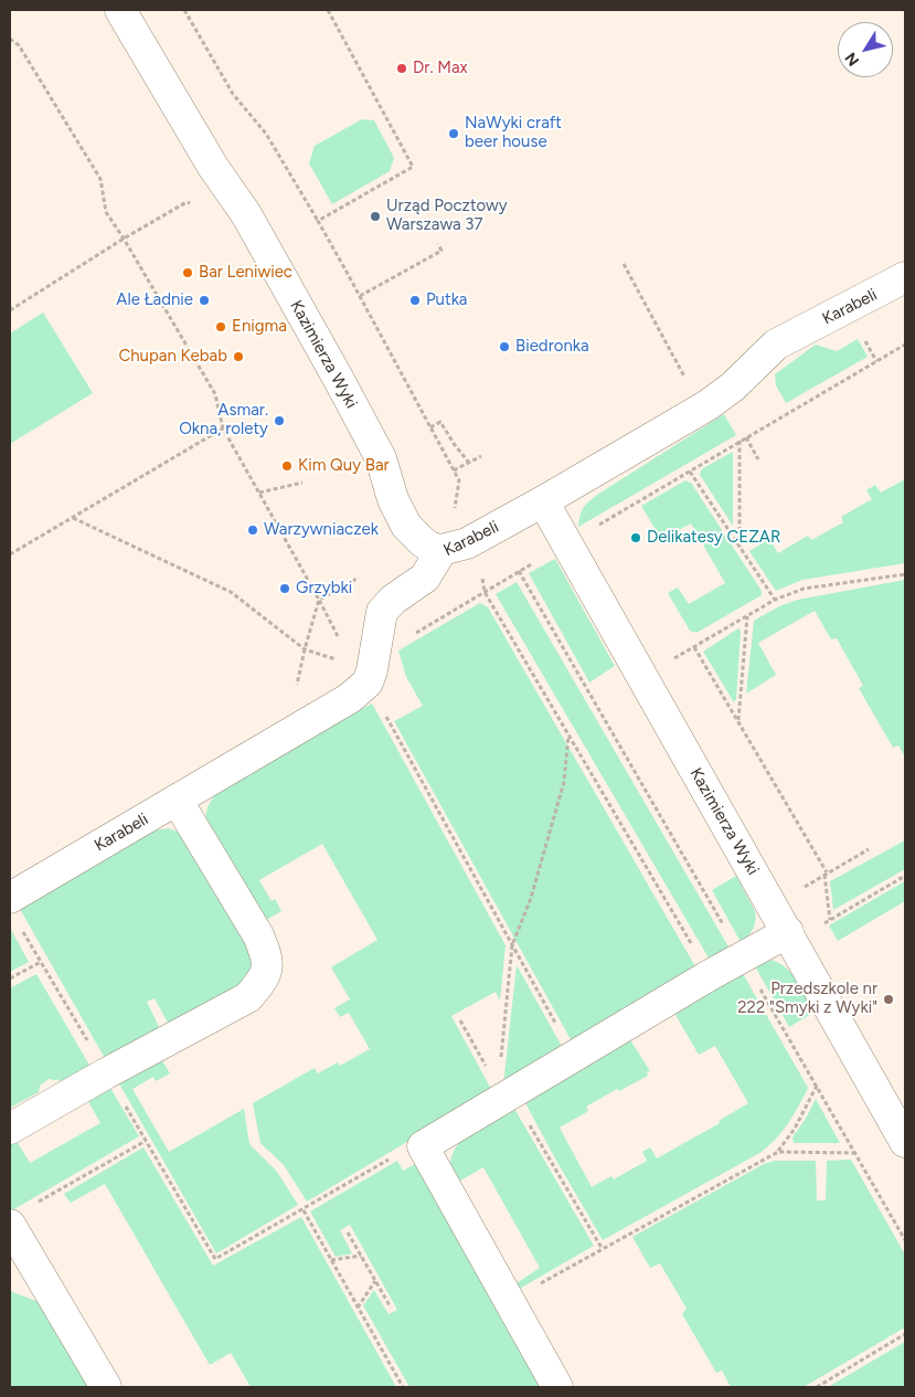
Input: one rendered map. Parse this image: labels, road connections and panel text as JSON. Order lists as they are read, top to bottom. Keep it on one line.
{"streets":{"street":["Karabeli","Kazimierza Wyki"]},"crossings":[["Karabeli","Kazimierza Wyki"]],"places":["Dr. Max","NaWyki craft beer house","Urząd Pocztowy Warszawa 37","Bar Leniwiec","Ale Ładnie","Putka","Enigma","Biedronka","Chupan Kebab","Asmar. Okna, rolety","Kim Quy Bar","Warzywniaczek","Delikatesy CEZAR","Grzybki","Przedszkole nr 222 \"Smyki z Wyki\""],"north":"bottom left"}
